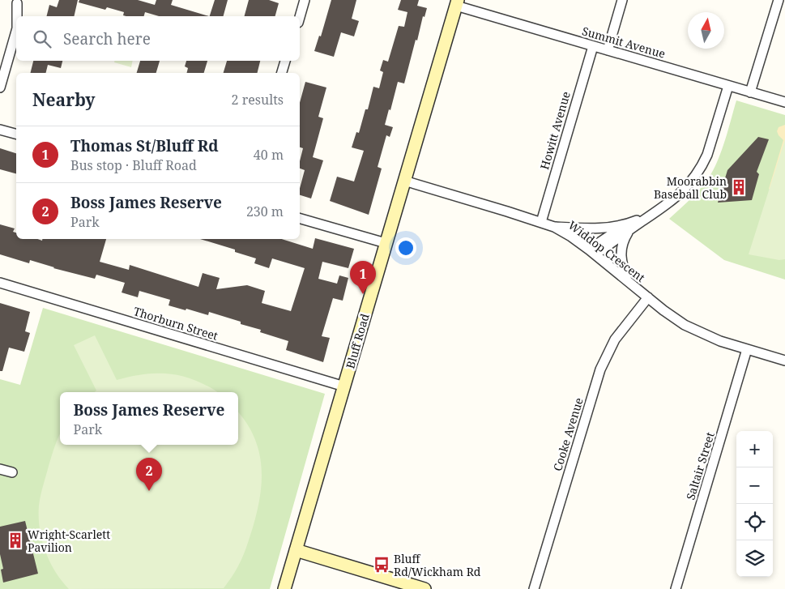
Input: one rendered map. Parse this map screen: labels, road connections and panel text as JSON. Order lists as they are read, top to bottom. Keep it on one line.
{"streets":{"main road":["Bluff Road"],"street":["Summit Avenue","Howitt Avenue","Widdop Crescent","Thorburn Street","Cooke Avenue","Saltair Street"]},"crossings":[["Summit Avenue","Howitt Avenue"],["Summit Avenue","Bluff Road"],["Howitt Avenue","Widdop Crescent"],["Widdop Crescent","Bluff Road"],["Widdop Crescent","Cooke Avenue"],["Widdop Crescent","Saltair Street"],["Thorburn Street","Bluff Road"]],"places":{"building":["Moorabbin Baseball Club","Wright-Scarlett Pavilion"],"bus stop":["Bluff Rd/Wickham Rd"]},"north":"top","page":{"search":"Search here","heading":["Nearby","2 results"],"list":[{"mark":"1","name":"Thomas St/Bluff Rd","note":"Bus stop · Bluff Road","value":"40 m"},{"mark":"2","name":"Boss James Reserve","note":"Park","value":"230 m"}],"pins":["1","2"],"popup":["Boss James Reserve","Park"],"map_buttons":["+","−"]}}
